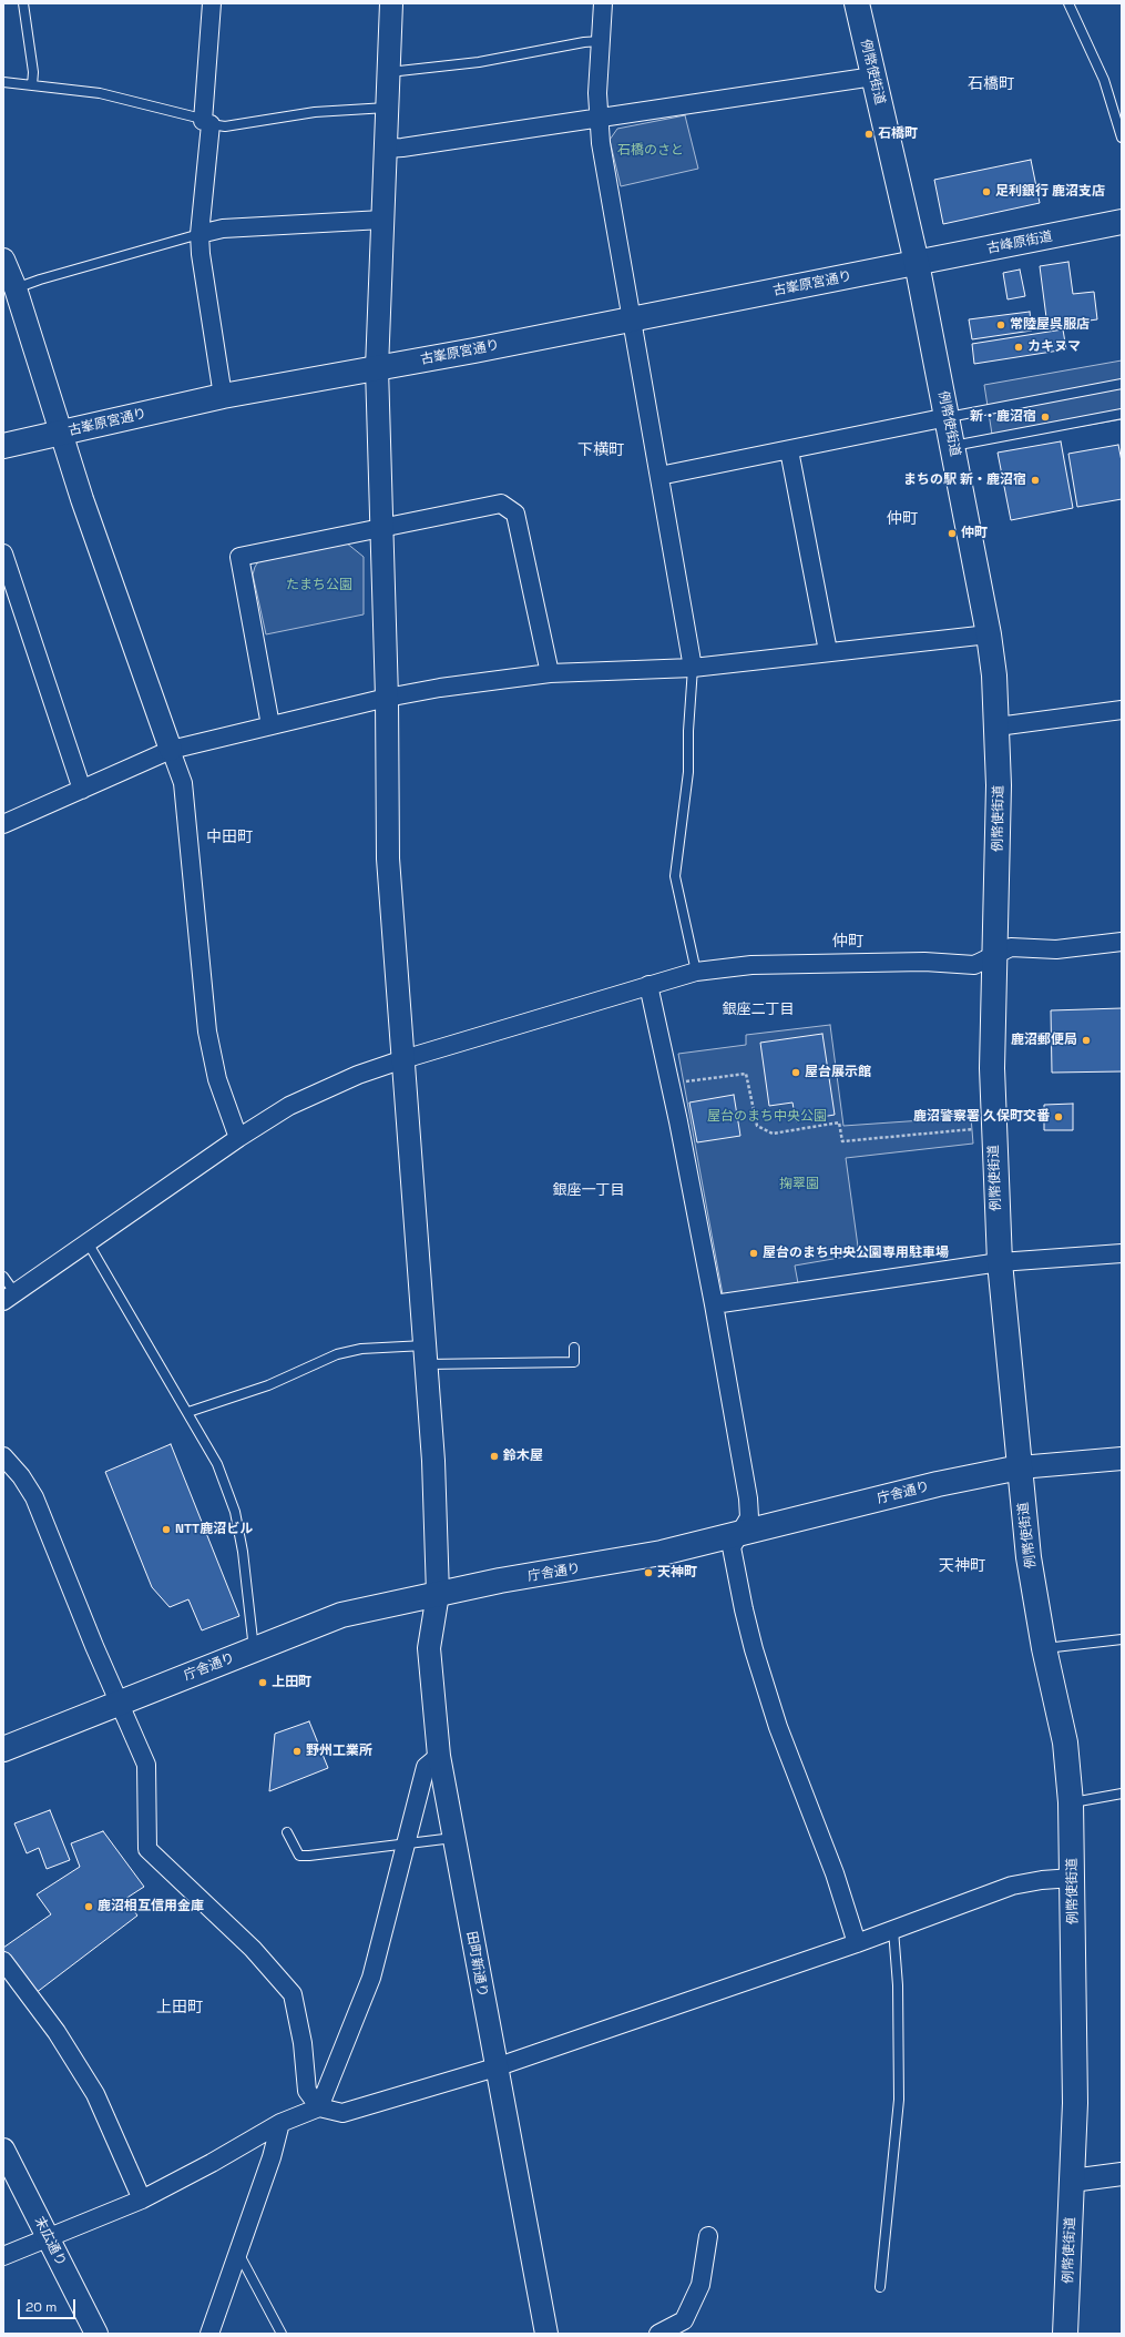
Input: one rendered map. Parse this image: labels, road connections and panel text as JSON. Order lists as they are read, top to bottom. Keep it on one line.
{"streets":{"main road":["例幣使街道","古峰原街道","古峯原宮通り","庁舎通り"],"street":["田町新通り","末広通り"]},"crossings":[["例幣使街道","古峰原街道"],["例幣使街道","古峯原宮通り"],["例幣使街道","庁舎通り"],["古峰原街道","古峯原宮通り"],["古峯原宮通り","田町新通り"],["庁舎通り","田町新通り"]],"districts":["石橋町","下横町","仲町","中田町","仲町","銀座二丁目","銀座一丁目","天神町","上田町"],"parks":["石橋のさと","たまち公園","屋台のまち中央公園","掬翠園"],"places":["石橋町","足利銀行 鹿沼支店","常陸屋呉服店","カキヌマ","新・鹿沼宿","まちの駅 新・鹿沼宿","仲町","鹿沼郵便局","屋台展示館","鹿沼警察署 久保町交番","屋台のまち中央公園専用駐車場","鈴木屋","NTT鹿沼ビル","天神町","上田町","野州工業所","鹿沼相互信用金庫"],"scale_bar":"20 m"}
